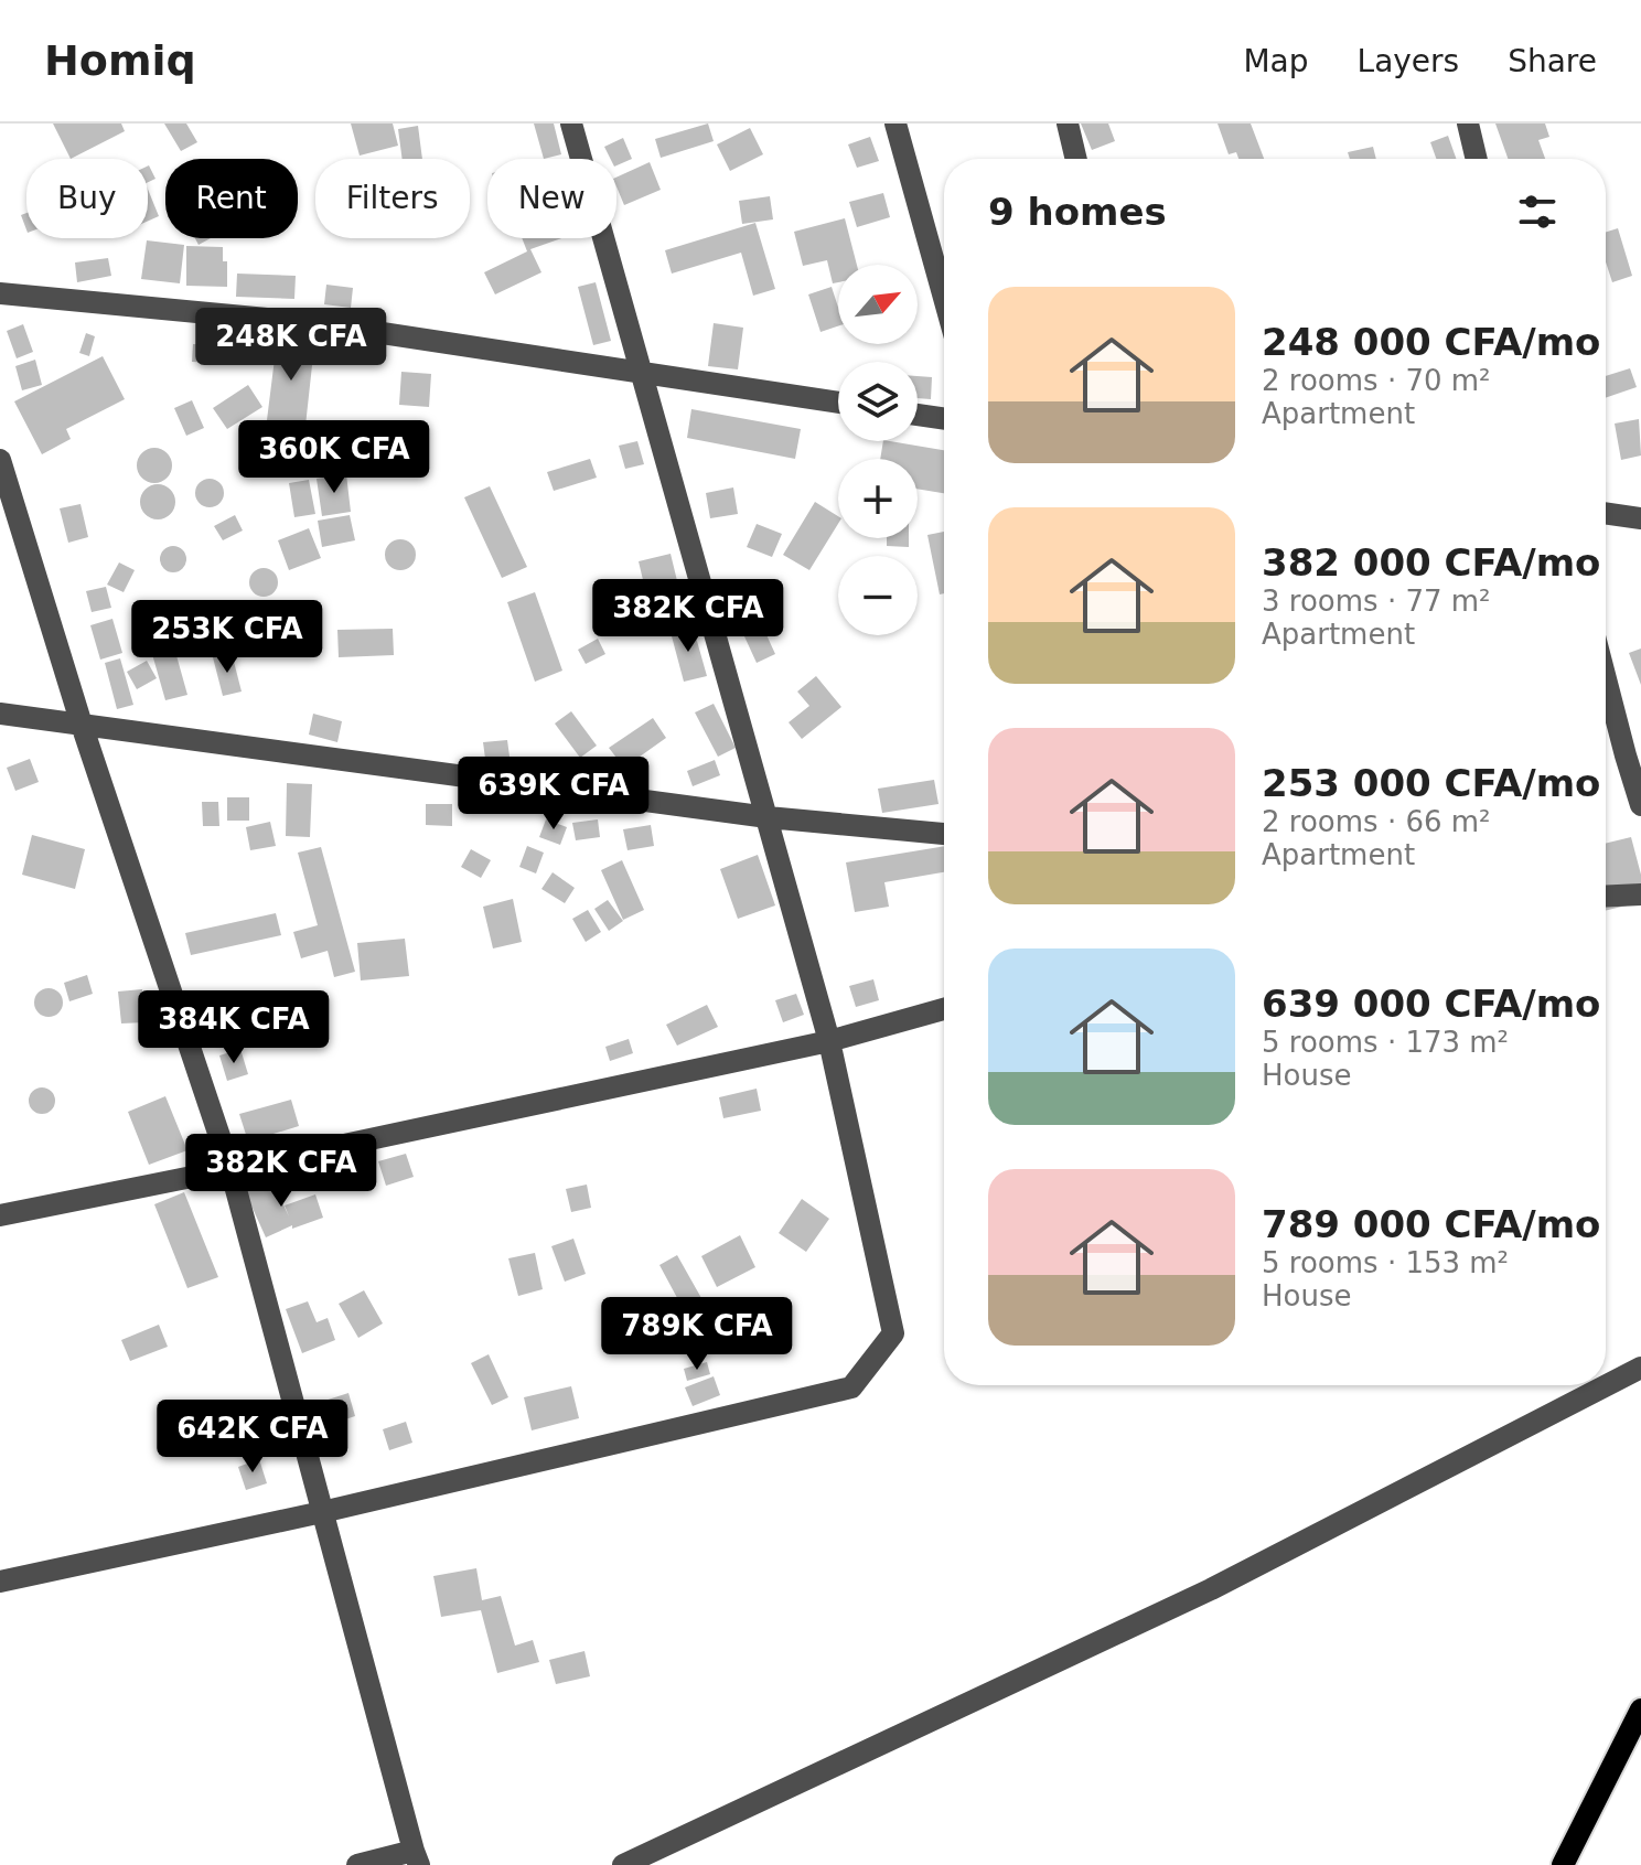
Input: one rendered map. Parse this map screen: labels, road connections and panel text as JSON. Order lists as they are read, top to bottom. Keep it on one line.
{"north":"top right","page":{"header":"Homiq","nav":["Map","Layers","Share"],"chip":["Buy","Rent","Filters","New"],"heading":"9 homes","map_buttons":["+","−"],"list":[{"name":"248 000 CFA/mo","note":"2 rooms · 70 m² · Apartment"},{"name":"382 000 CFA/mo","note":"3 rooms · 77 m² · Apartment"},{"name":"253 000 CFA/mo","note":"2 rooms · 66 m² · Apartment"},{"name":"639 000 CFA/mo","note":"5 rooms · 173 m² · House"},{"name":"789 000 CFA/mo","note":"5 rooms · 153 m² · House"}],"price":["248K CFA","360K CFA","382K CFA","253K CFA","639K CFA","384K CFA","382K CFA","789K CFA","642K CFA"]}}
